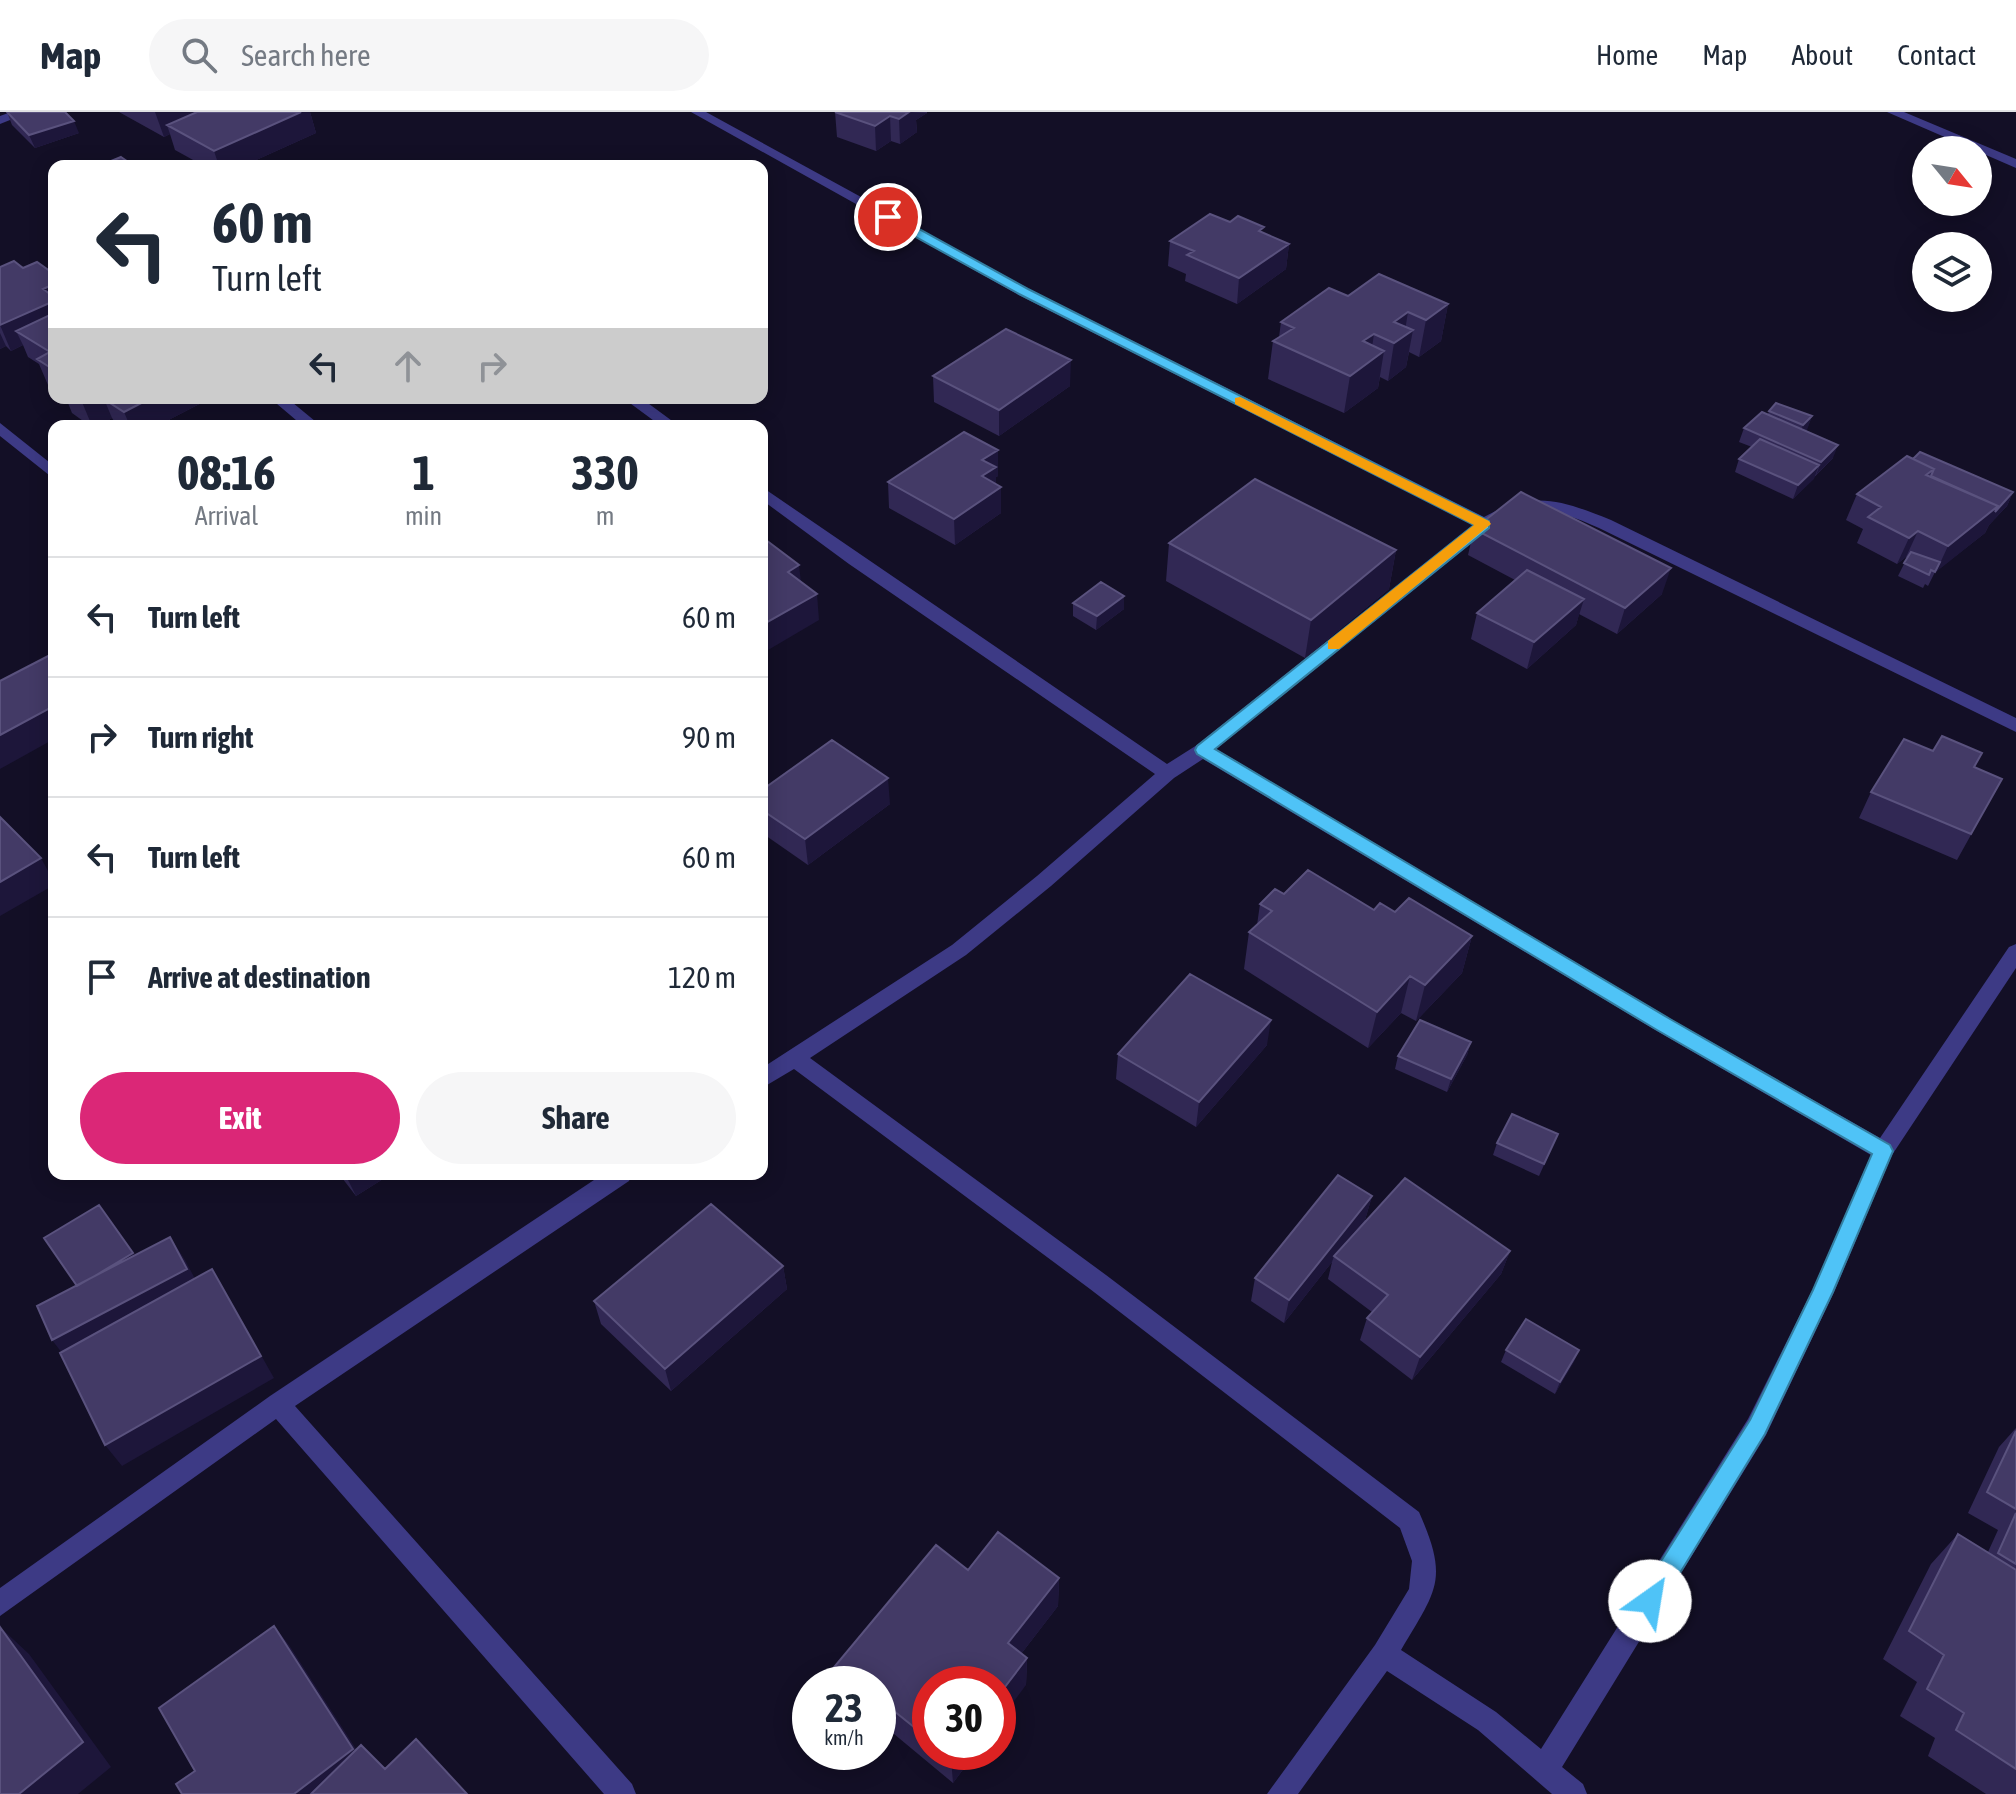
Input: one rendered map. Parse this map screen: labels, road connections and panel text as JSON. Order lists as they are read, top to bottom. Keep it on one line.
{"north":"bottom right","page":{"header":"Map","search":"Search here","nav":["Home","Map","About","Contact"],"turn":["60 m","Turn left"],"eta":["08:16","Arrival","1","min","330","m"],"list":[{"name":"Turn left","value":"60 m"},{"name":"Turn right","value":"90 m"},{"name":"Turn left","value":"60 m"},{"name":"Arrive at destination","value":"120 m"}],"buttons":["Exit","Share"],"speed":"23 km/h","limit":"30"}}
